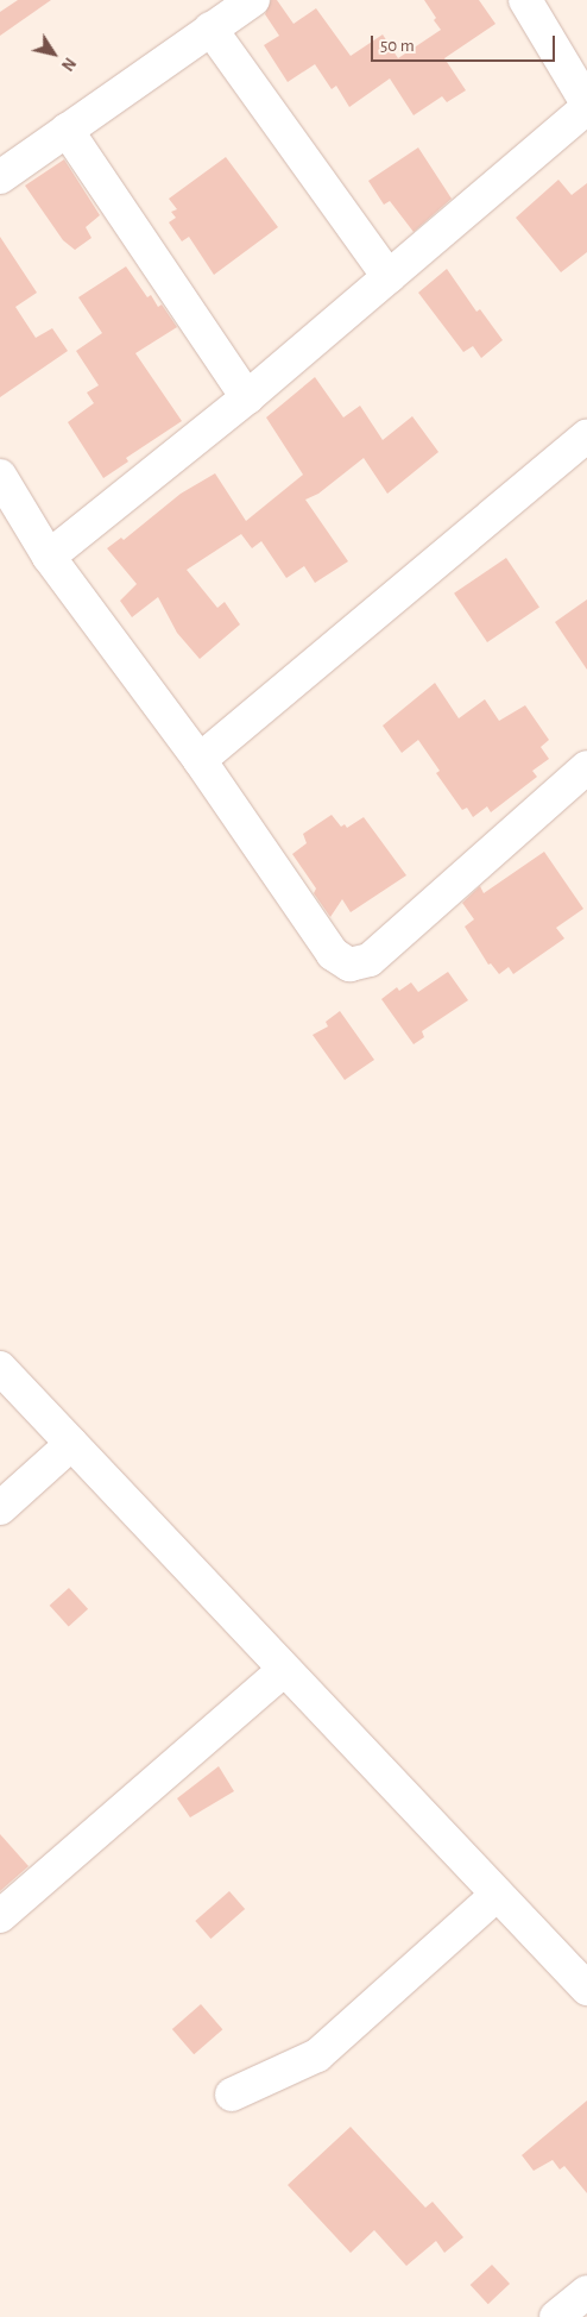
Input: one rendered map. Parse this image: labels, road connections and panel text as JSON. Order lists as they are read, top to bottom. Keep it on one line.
{"scale_bar":"50 m","north":"bottom right"}
